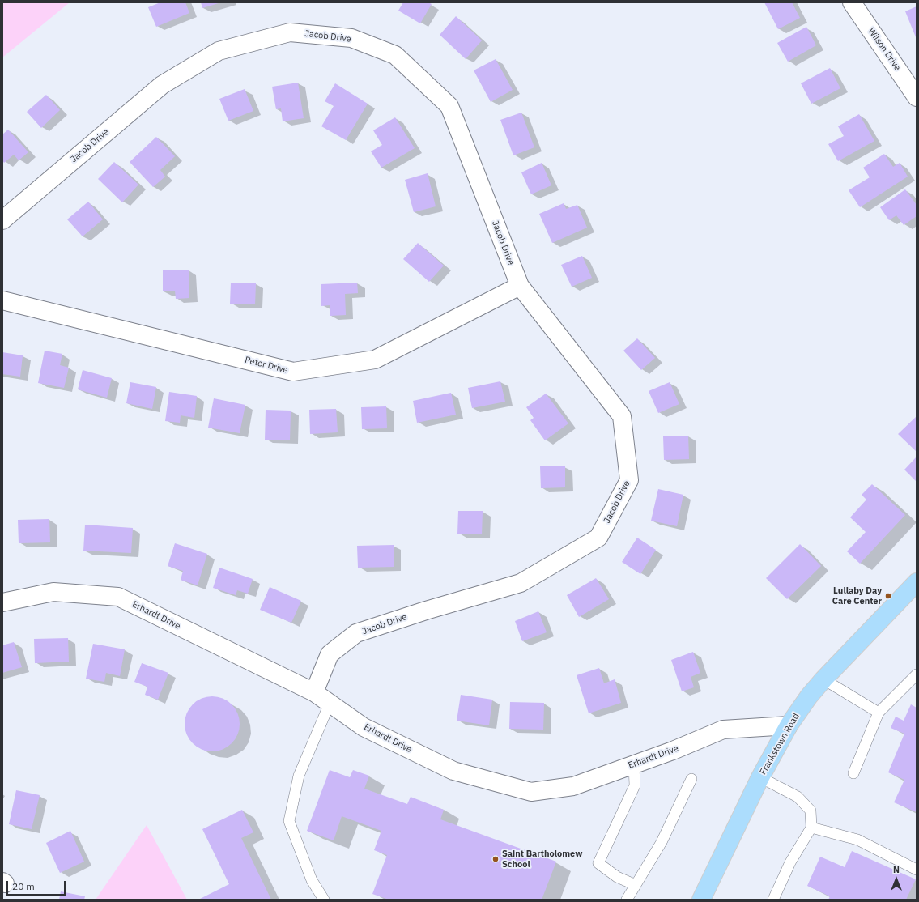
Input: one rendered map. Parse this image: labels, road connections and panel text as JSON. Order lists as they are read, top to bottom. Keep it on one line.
{"streets":{"main road":["Frankstown Road"],"street":["Jacob Drive","Wilson Drive","Peter Drive","Erhardt Drive"]},"crossings":[["Jacob Drive","Peter Drive"],["Jacob Drive","Erhardt Drive"],["Erhardt Drive","Frankstown Road"]],"places":["Lullaby Day Care Center","Saint Bartholomew School"],"scale_bar":"20 m","north":"top"}
